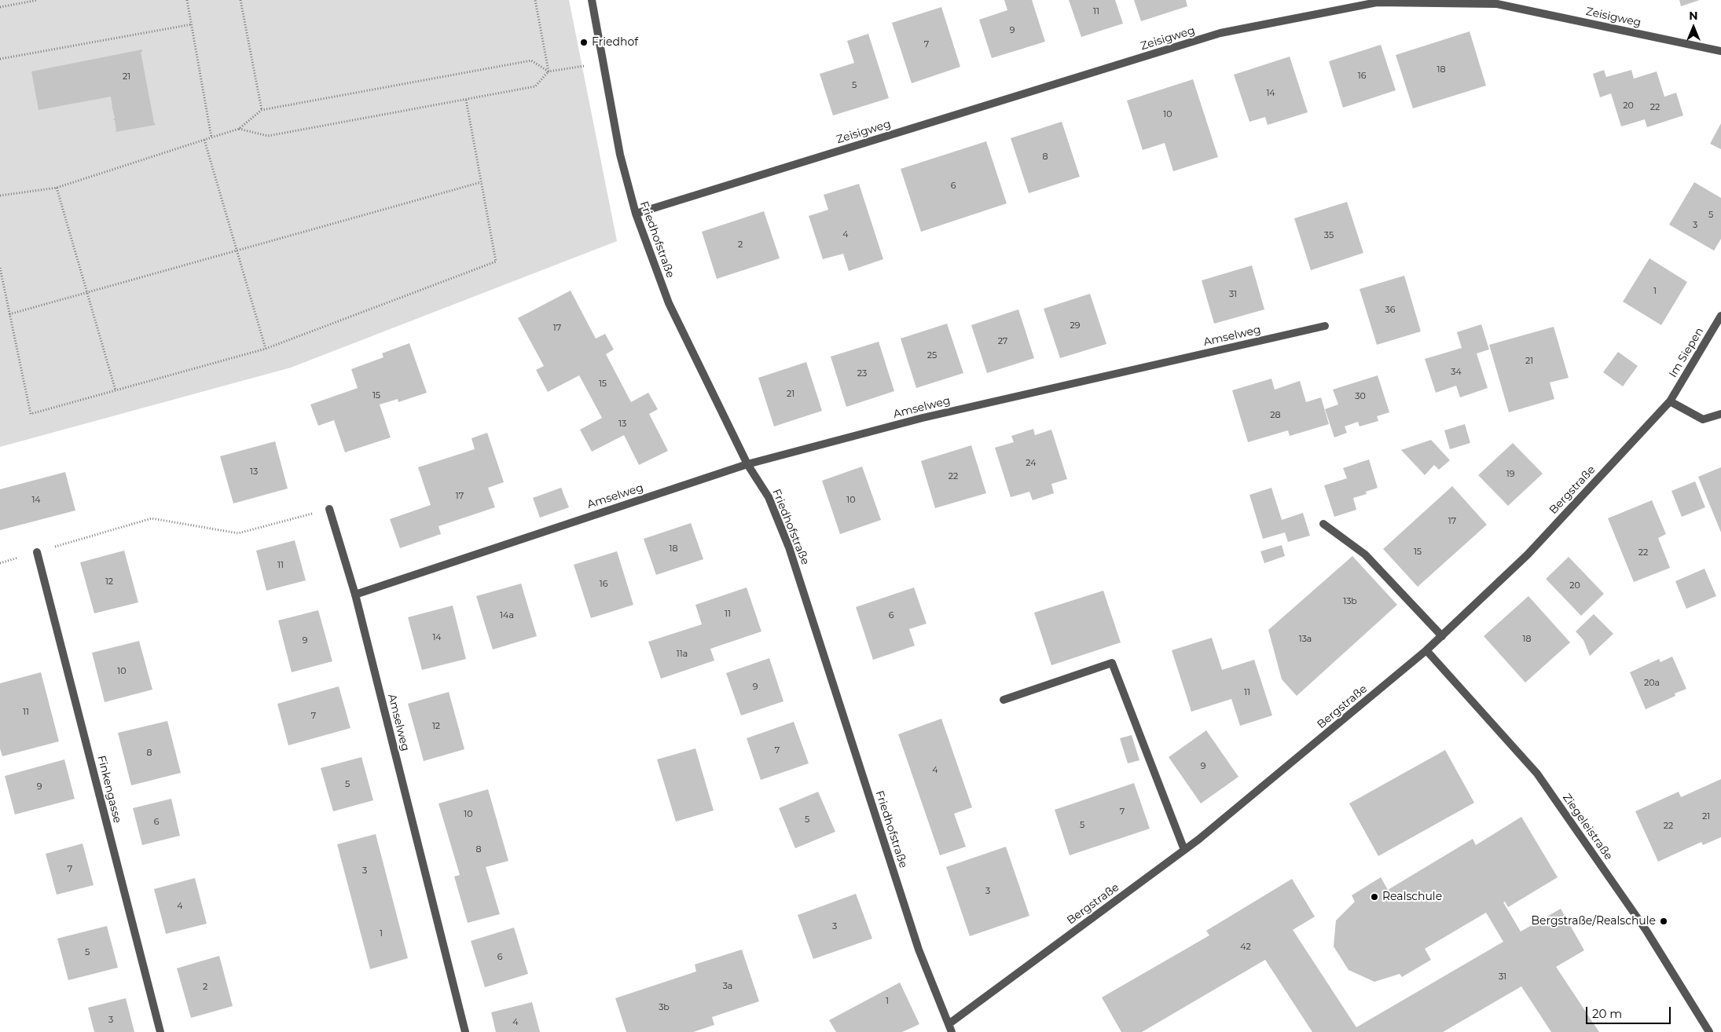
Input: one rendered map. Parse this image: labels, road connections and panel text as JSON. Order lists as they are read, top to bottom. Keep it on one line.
{"streets":{"street":["Zeisigweg","Friedhofstraße","Amselweg","Im Siepen","Bergstraße","Finkengasse","Ziegeleistraße"]},"crossings":[["Zeisigweg","Friedhofstraße"],["Friedhofstraße","Amselweg"],["Friedhofstraße","Bergstraße"],["Im Siepen","Bergstraße"],["Bergstraße","Ziegeleistraße"]],"places":["Friedhof","Realschule","Bergstraße/Realschule"],"house_numbers":["11","9","7","18","16","21","5","14","20","22","10","8","6","5","3","4","35","2","1","31","36","29","17","27","25","21","34","23","15","21","15","30","28","13","24","13","19","22","17","14","10","17","18","15","22","11","12","16","20","13b","11","14a","6","14","13a","18","9","11a","10","20a","9","11","11","7","12","7","8","9","4","5","9","7","10","21","5","6","5","22","8","7","3","3","4","3","1","42","5","6","31","3a","2","1","3b","3","4"],"scale_bar":"20 m","north":"top"}
